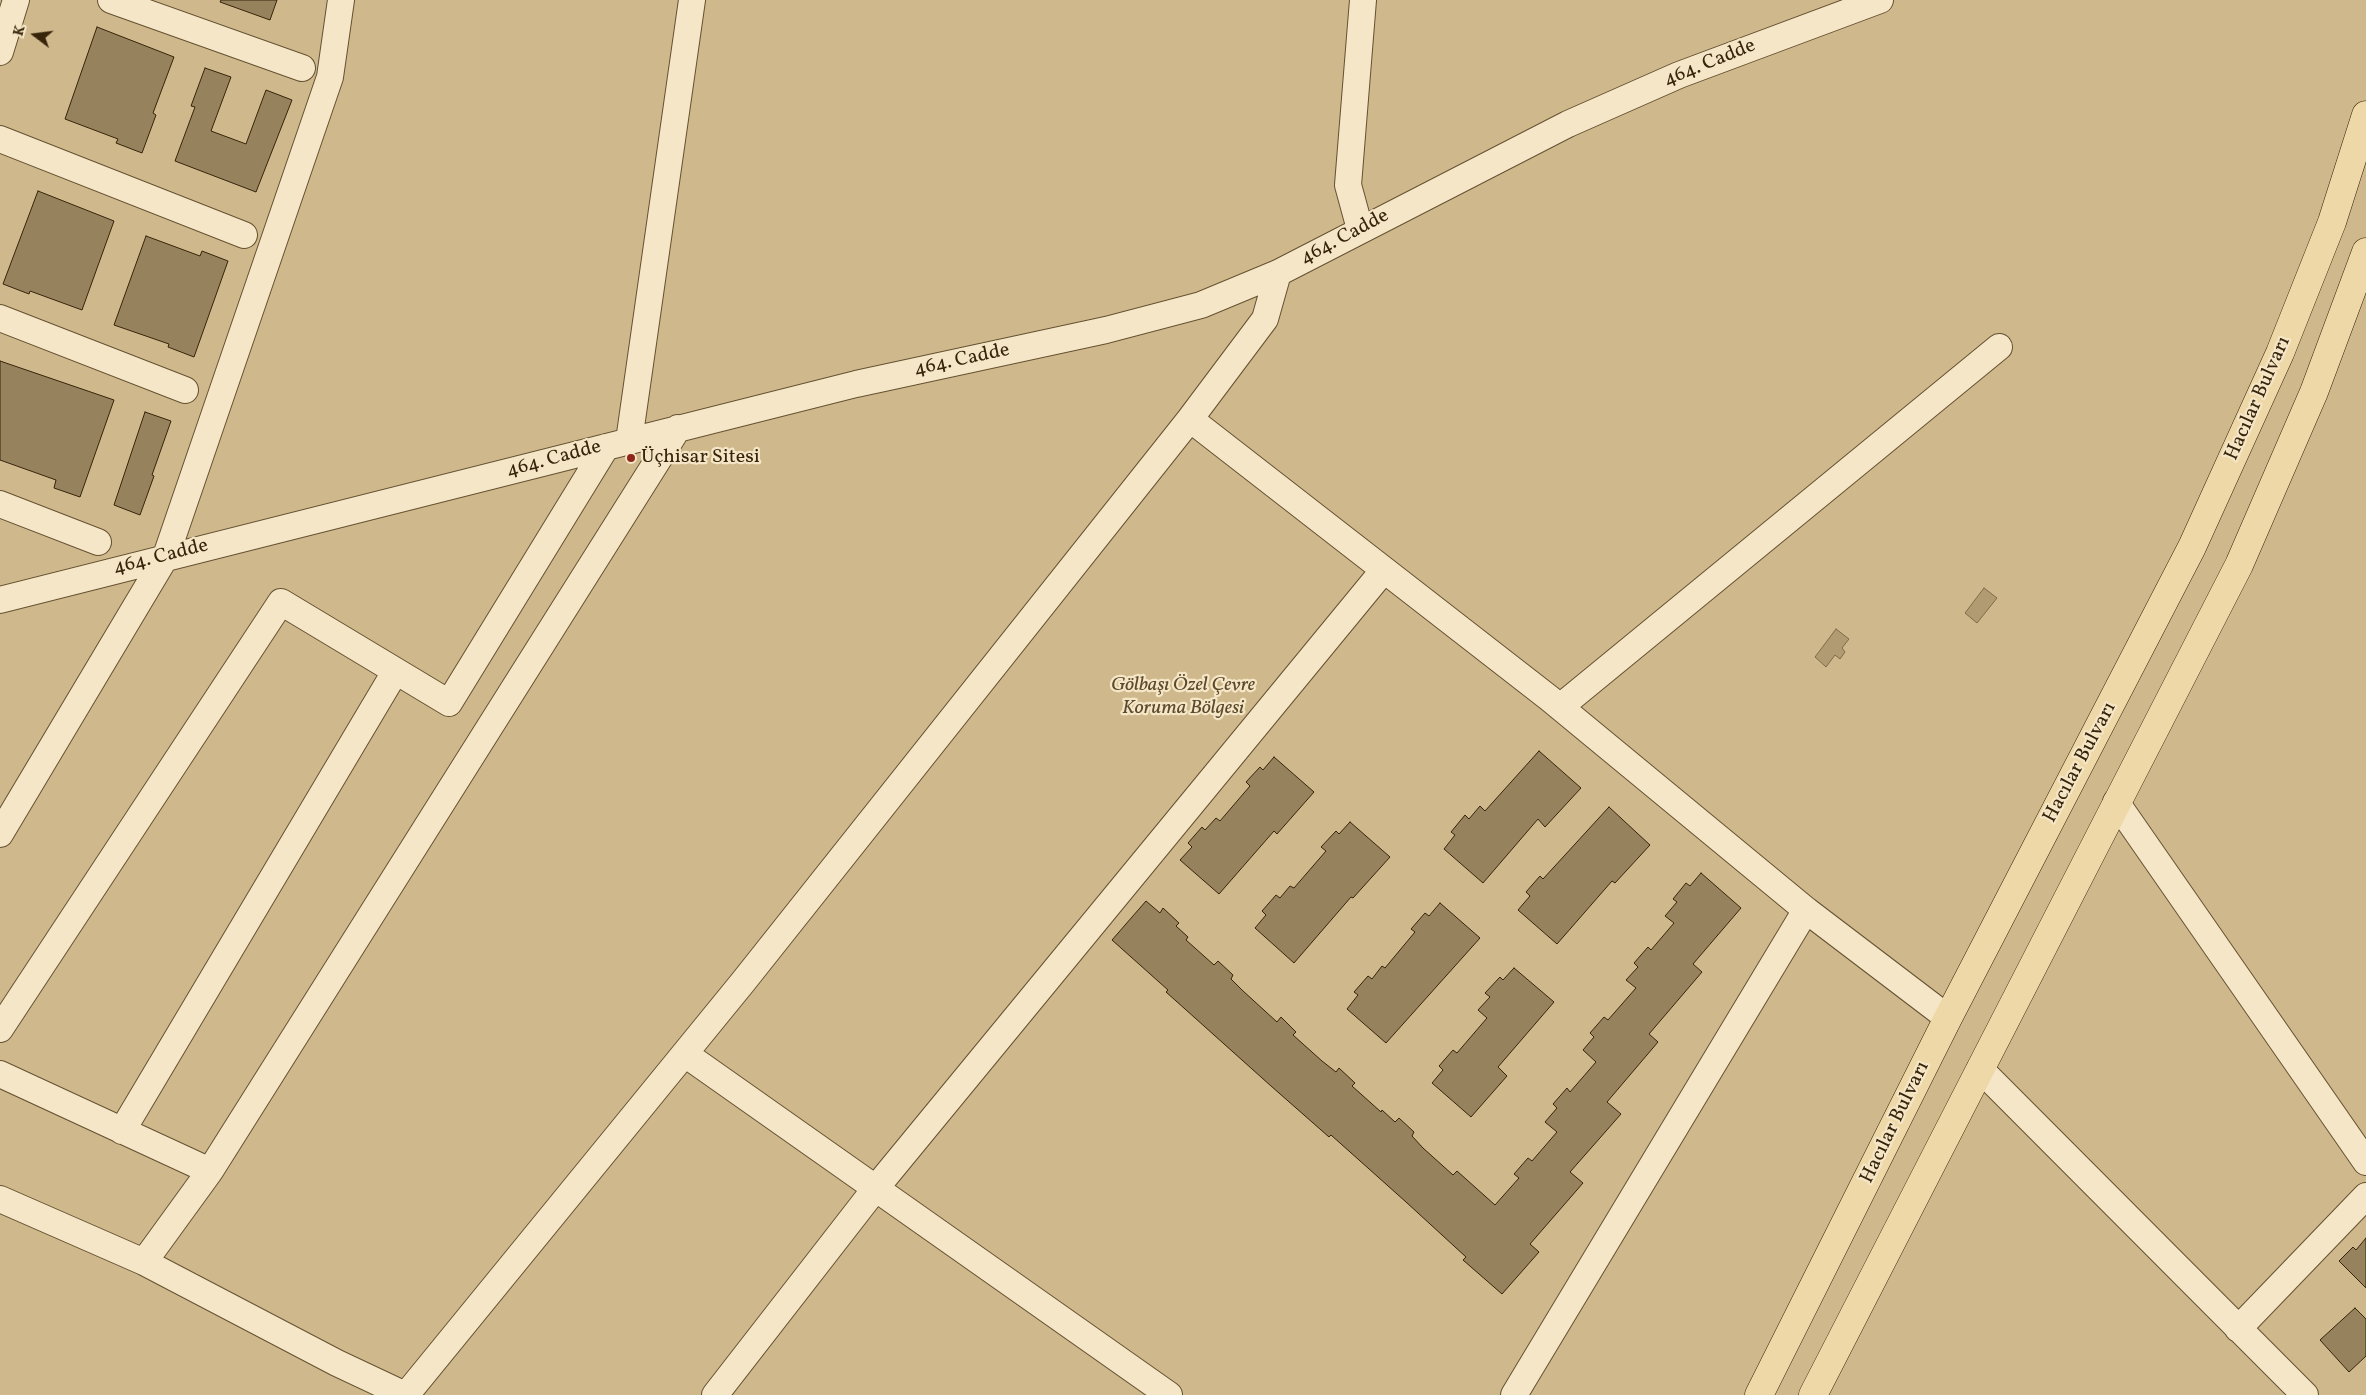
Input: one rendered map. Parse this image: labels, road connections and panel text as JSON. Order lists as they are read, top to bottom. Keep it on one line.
{"streets":{"main road":["Hacılar Bulvarı"],"street":["464. Cadde"]},"parks":["Gölbaşı Özel Çevre Koruma Bölgesi"],"places":["Üçhisar Sitesi"],"north":"left"}
